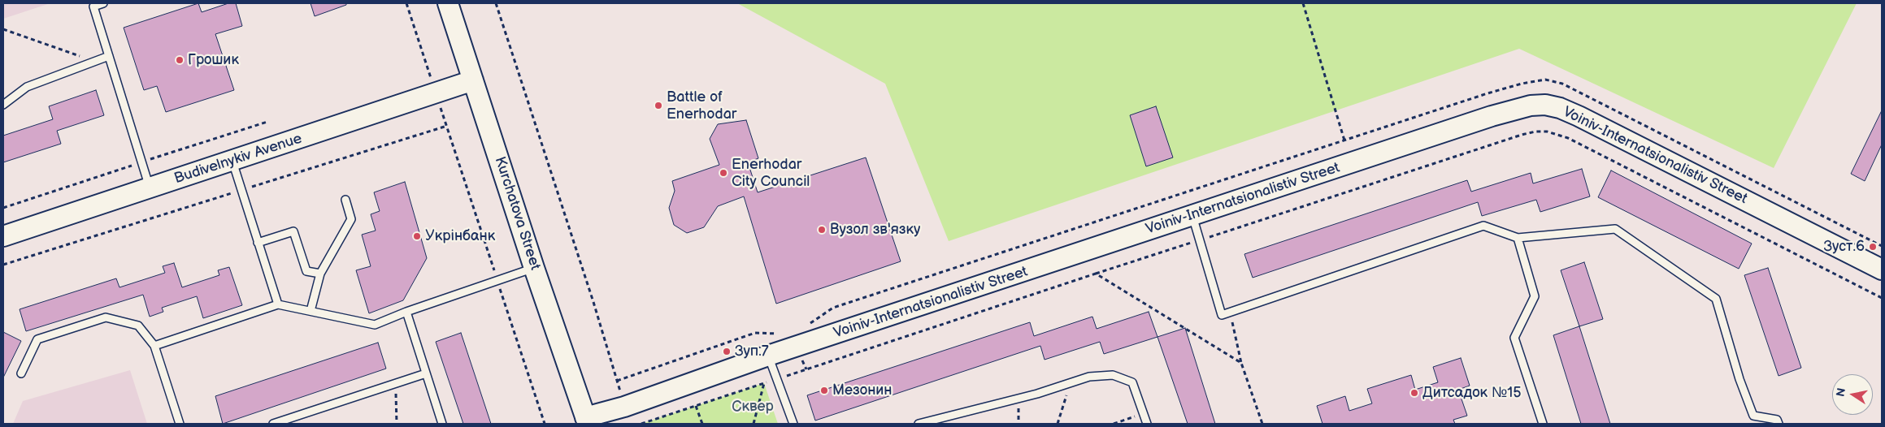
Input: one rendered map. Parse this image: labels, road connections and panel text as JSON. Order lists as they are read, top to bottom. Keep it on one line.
{"streets":{"street":["Voiniv-Internatsionalistiv Street","Budivelnykiv Avenue","Kurchatova Street"]},"crossings":[["Voiniv-Internatsionalistiv Street","Kurchatova Street"],["Budivelnykiv Avenue","Kurchatova Street"]],"parks":["Сквер"],"places":["Грошик","Battle of Enerhodar","Enerhodar City Council","Вузол зв'язку","Укрінбанк","Зуст.6","Зуп.7","Мезонин","Дитсадок №15"],"north":"left"}
